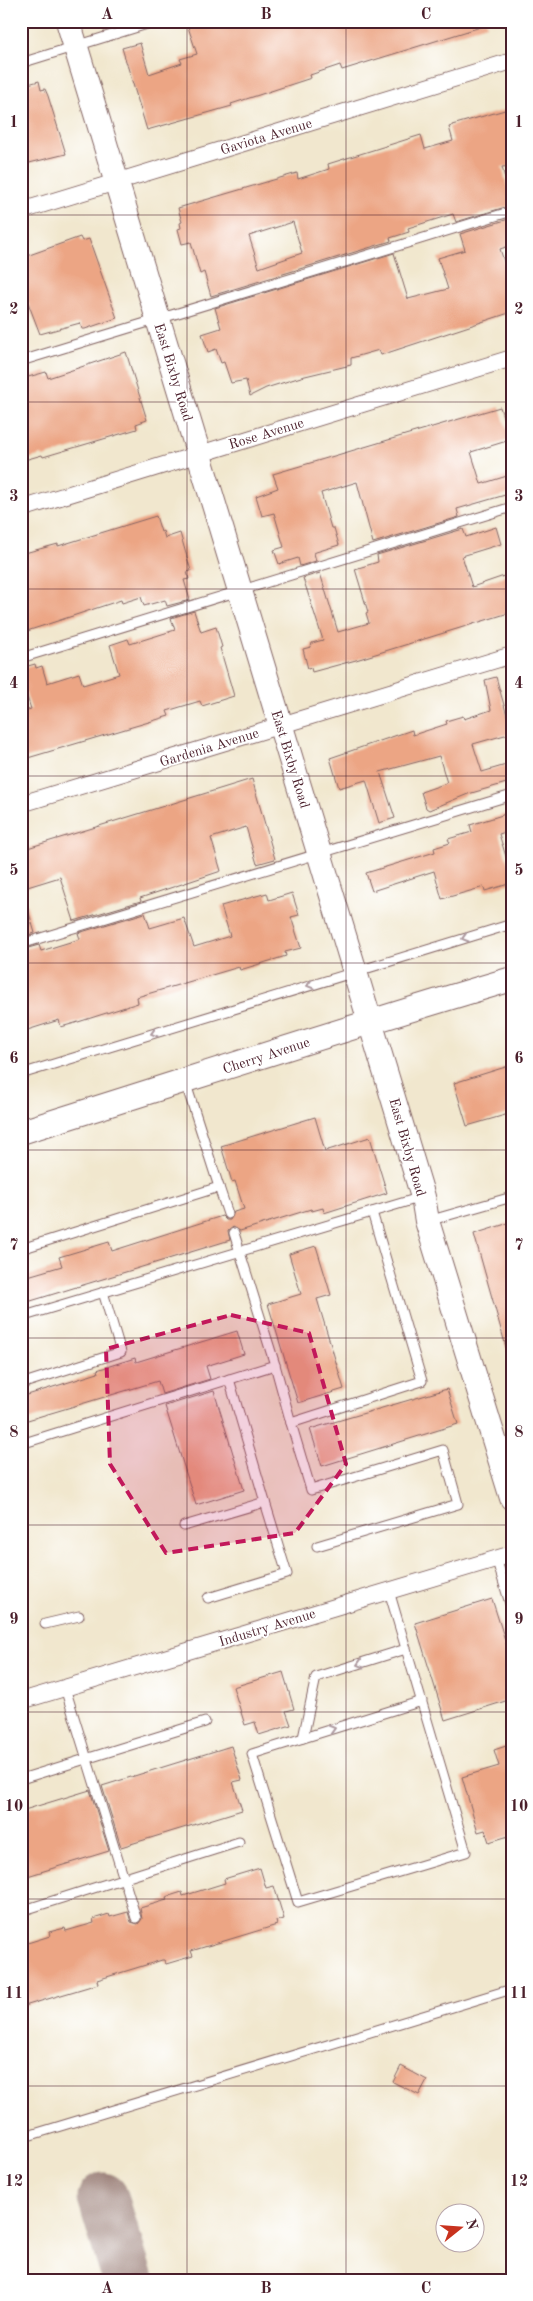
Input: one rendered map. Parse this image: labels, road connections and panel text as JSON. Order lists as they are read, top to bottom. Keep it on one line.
{"streets":{"street":["Gaviota Avenue","East Bixby Road","Rose Avenue","Gardenia Avenue","Cherry Avenue","Industry Avenue"]},"crossings":[["Gaviota Avenue","East Bixby Road"],["East Bixby Road","Rose Avenue"],["East Bixby Road","Gardenia Avenue"],["East Bixby Road","Cherry Avenue"]],"north":"right","grid":{"columns":["A","B","C"],"rows":["1","2","3","4","5","6","7","8","9","10","11","12"]}}
